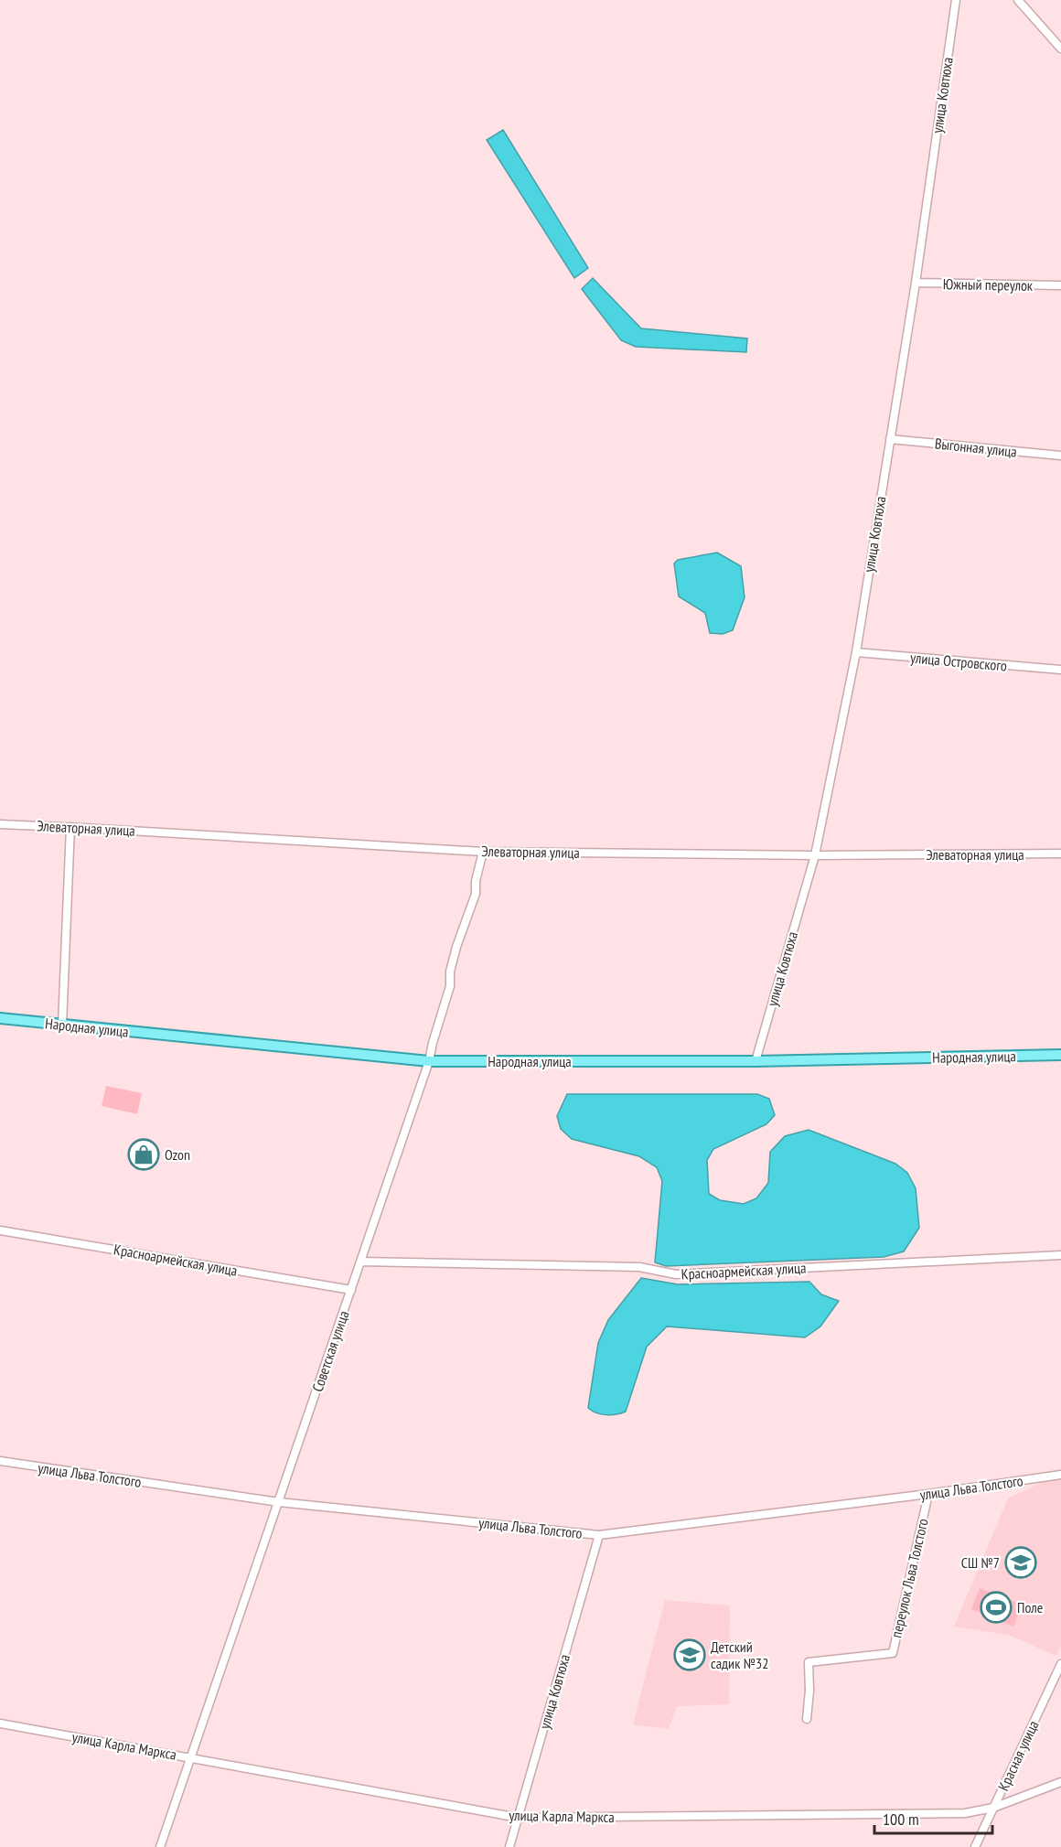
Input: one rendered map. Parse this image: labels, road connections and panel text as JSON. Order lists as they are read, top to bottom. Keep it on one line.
{"streets":{"main road":["Народная улица"],"street":["улица Ковтюха","Южный переулок","Выгонная улица","улица Островского","Элеваторная улица","Красноармейская улица","Советская улица","улица Льва Толстого","переулок Льва Толстого","улица Карла Маркса","Красная улица"]},"crossings":[["улица Ковтюха","Южный переулок"],["улица Ковтюха","Выгонная улица"],["улица Ковтюха","улица Островского"],["улица Ковтюха","Элеваторная улица"],["улица Ковтюха","Народная улица"],["улица Ковтюха","улица Льва Толстого"],["улица Ковтюха","улица Карла Маркса"],["Элеваторная улица","Советская улица"],["Народная улица","Советская улица"],["Красноармейская улица","Советская улица"],["Советская улица","улица Льва Толстого"],["Советская улица","улица Карла Маркса"],["улица Льва Толстого","переулок Льва Толстого"],["улица Карла Маркса","Красная улица"]],"places":{"shop":["Ozon"],"school or university":["СШ №7","Детский садик №32"],"sports":["Поле"]},"scale_bar":"100 m"}
